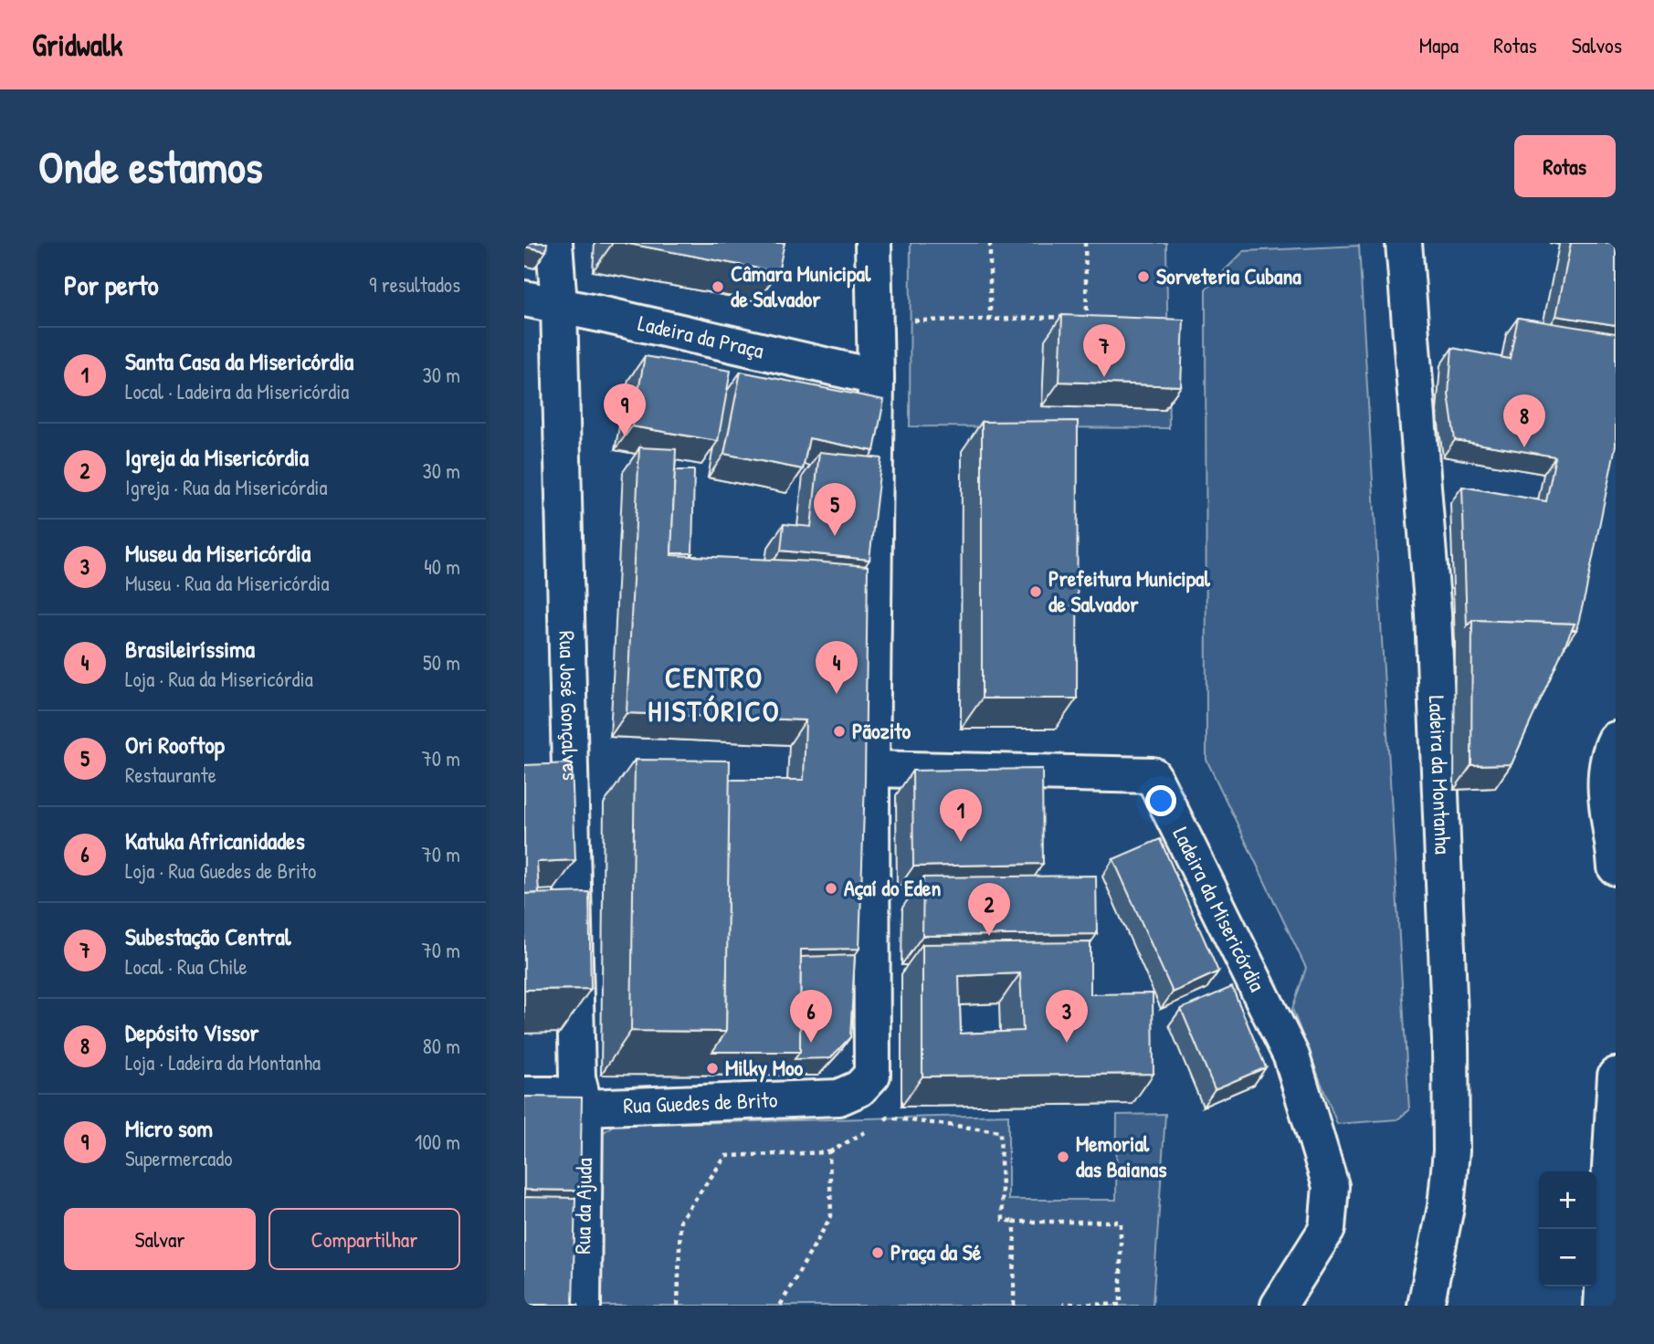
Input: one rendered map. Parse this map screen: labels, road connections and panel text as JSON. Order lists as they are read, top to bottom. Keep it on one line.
{"streets":{"street":["Ladeira da Praça","Rua José Gonçalves","Ladeira da Montanha","Ladeira da Misericórdia","Rua Guedes de Brito","Rua da Ajuda"]},"crossings":[["Ladeira da Praça","Rua José Gonçalves"],["Rua José Gonçalves","Rua Guedes de Brito"],["Rua José Gonçalves","Rua da Ajuda"],["Ladeira da Misericórdia","Rua Guedes de Brito"],["Rua Guedes de Brito","Rua da Ajuda"]],"districts":["CENTRO HISTÓRICO"],"places":["Sorveteria Cubana","Câmara Municipal de Salvador","Prefeitura Municipal de Salvador","Pãozito","Açaí do Eden","Milky Moo","Memorial das Baianas","Praça da Sé"],"page":{"header":"Gridwalk","nav":["Mapa","Rotas","Salvos"],"buttons":["Rotas",["Salvar","Compartilhar"]],"title":"Onde estamos","heading":["Por perto","9 resultados"],"pins":["7","9","8","5","4","1","2","3","6"],"list":[{"mark":"1","name":"Santa Casa da Misericórdia","note":"Local · Ladeira da Misericórdia","value":"30 m"},{"mark":"2","name":"Igreja da Misericórdia","note":"Igreja · Rua da Misericórdia","value":"30 m"},{"mark":"3","name":"Museu da Misericórdia","note":"Museu · Rua da Misericórdia","value":"40 m"},{"mark":"4","name":"Brasileiríssima","note":"Loja · Rua da Misericórdia","value":"50 m"},{"mark":"5","name":"Ori Rooftop","note":"Restaurante","value":"70 m"},{"mark":"6","name":"Katuka Africanidades","note":"Loja · Rua Guedes de Brito","value":"70 m"},{"mark":"7","name":"Subestação Central","note":"Local · Rua Chile","value":"70 m"},{"mark":"8","name":"Depósito Vissor","note":"Loja · Ladeira da Montanha","value":"80 m"},{"mark":"9","name":"Micro som","note":"Supermercado","value":"100 m"}],"map_buttons":["+","−"]}}
